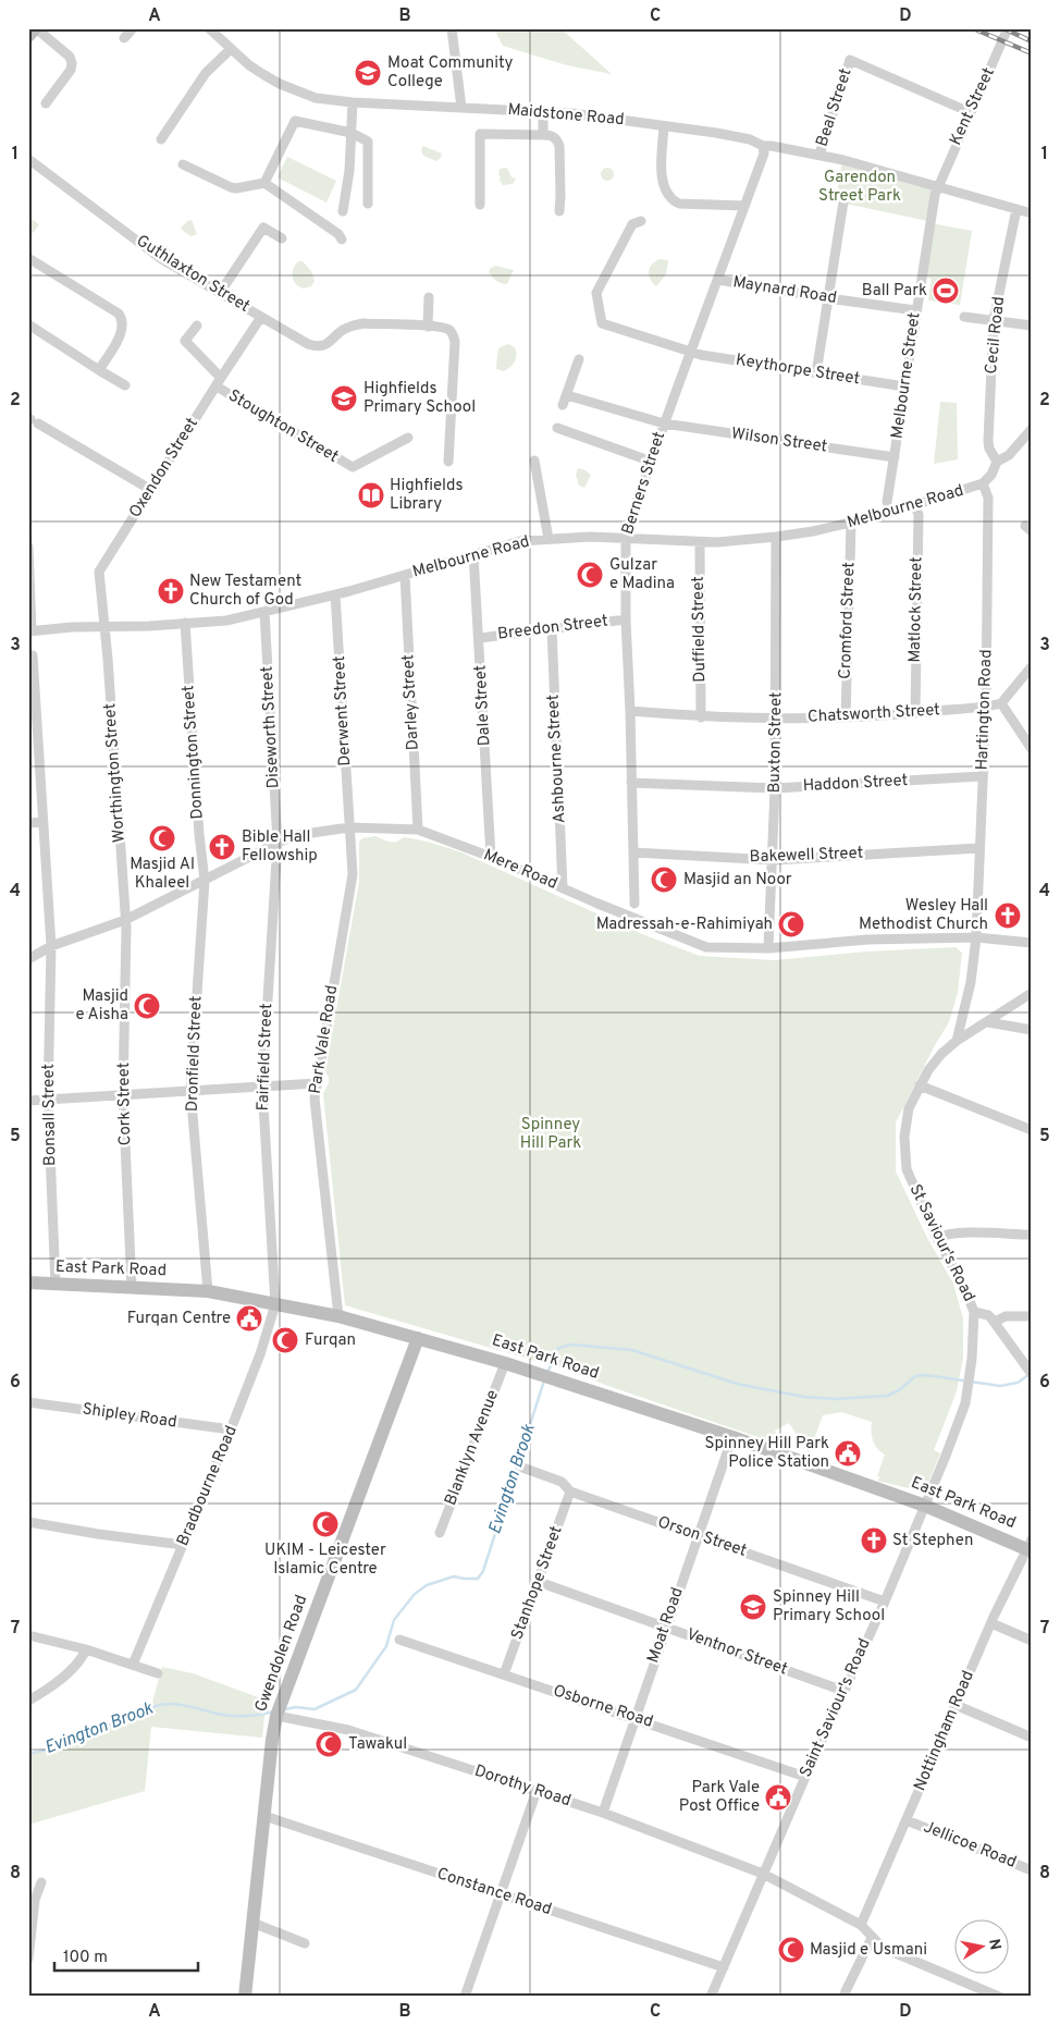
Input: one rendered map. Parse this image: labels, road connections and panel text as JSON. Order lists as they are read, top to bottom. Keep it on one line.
{"streets":{"main road":["East Park Road","Gwendolen Road"],"street":["Kent Street","Beal Street","Maidstone Road","Guthlaxton Street","Maynard Road","Cecil Road","Keythorpe Street","Melbourne Street","Stoughton Street","Wilson Street","Oxendon Street","Berners Street","Melbourne Road","Matlock Street","Cromford Street","Breedon Street","Duffield Street","Darley Street","Dale Street","Hartington Road","Derwent Street","Chatsworth Street","Diseworth Street","Buxton Street","Donnington Street","Ashbourne Street","Worthington Street","Haddon Street","Bakewell Street","Mere Road","Park Vale Road","Dronfield Street","Fairfield Street","Cork Street","Bonsall Street","St Saviour's Road","Shipley Road","Blanklyn Avenue","Bradbourne Road","Orson Street","Stanhope Street","Moat Road","Ventnor Street","Osborne Road","Saint Saviour's Road","Nottingham Road","Dorothy Road","Jellicoe Road","Constance Road"]},"crossings":[["Kent Street","Beal Street"],["Kent Street","Maidstone Road"],["Kent Street","Melbourne Street"],["Beal Street","Maidstone Road"],["Maidstone Road","Cecil Road"],["Maidstone Road","Melbourne Street"],["Maidstone Road","Berners Street"],["Guthlaxton Street","Oxendon Street"],["Maynard Road","Melbourne Street"],["Maynard Road","Berners Street"],["Cecil Road","Melbourne Road"],["Keythorpe Street","Melbourne Street"],["Keythorpe Street","Berners Street"],["Melbourne Street","Wilson Street"],["Stoughton Street","Oxendon Street"],["Wilson Street","Berners Street"],["Oxendon Street","Melbourne Road"],["Oxendon Street","Worthington Street"],["Berners Street","Melbourne Road"],["Berners Street","Breedon Street"],["Berners Street","Chatsworth Street"],["Berners Street","Haddon Street"],["Berners Street","Bakewell Street"],["Melbourne Road","Matlock Street"],["Melbourne Road","Cromford Street"],["Melbourne Road","Duffield Street"],["Melbourne Road","Darley Street"],["Melbourne Road","Dale Street"],["Melbourne Road","Hartington Road"],["Melbourne Road","Derwent Street"],["Melbourne Road","Diseworth Street"],["Melbourne Road","Buxton Street"],["Melbourne Road","Donnington Street"],["Melbourne Road","Worthington Street"],["Matlock Street","Chatsworth Street"],["Cromford Street","Chatsworth Street"],["Breedon Street","Dale Street"],["Breedon Street","Ashbourne Street"],["Duffield Street","Chatsworth Street"],["Darley Street","Mere Road"],["Dale Street","Mere Road"],["Hartington Road","Chatsworth Street"],["Hartington Road","Haddon Street"],["Hartington Road","Bakewell Street"],["Hartington Road","Mere Road"],["Hartington Road","St Saviour's Road"],["Derwent Street","Mere Road"],["Derwent Street","Park Vale Road"],["Chatsworth Street","Buxton Street"],["Diseworth Street","Mere Road"],["Diseworth Street","Fairfield Street"],["Buxton Street","Haddon Street"],["Buxton Street","Bakewell Street"],["Buxton Street","Mere Road"],["Donnington Street","Mere Road"],["Donnington Street","Dronfield Street"],["Ashbourne Street","Mere Road"],["Worthington Street","Mere Road"],["Worthington Street","Cork Street"],["Mere Road","Park Vale Road"],["Mere Road","Dronfield Street"],["Mere Road","Fairfield Street"],["Mere Road","Cork Street"],["Mere Road","Bonsall Street"],["Park Vale Road","East Park Road"],["Dronfield Street","East Park Road"],["Fairfield Street","East Park Road"],["Fairfield Street","Bradbourne Road"],["Cork Street","East Park Road"],["Bonsall Street","East Park Road"],["St Saviour's Road","Saint Saviour's Road"],["East Park Road","Blanklyn Avenue"],["East Park Road","Bradbourne Road"],["East Park Road","Moat Road"],["East Park Road","Gwendolen Road"],["East Park Road","Saint Saviour's Road"],["East Park Road","Nottingham Road"],["Shipley Road","Bradbourne Road"],["Orson Street","Stanhope Street"],["Orson Street","Moat Road"],["Orson Street","Saint Saviour's Road"],["Stanhope Street","Ventnor Street"],["Stanhope Street","Osborne Road"],["Moat Road","Ventnor Street"],["Moat Road","Osborne Road"],["Moat Road","Dorothy Road"],["Ventnor Street","Saint Saviour's Road"],["Gwendolen Road","Dorothy Road"],["Gwendolen Road","Constance Road"],["Osborne Road","Saint Saviour's Road"],["Saint Saviour's Road","Dorothy Road"],["Saint Saviour's Road","Constance Road"],["Nottingham Road","Dorothy Road"],["Nottingham Road","Jellicoe Road"]],"water":["Evington Brook"],"parks":["Garendon Street Park","Spinney Hill Park"],"places":{"school or university":["Moat Community College","Highfields Primary School","Spinney Hill Primary School"],"sports":["Ball Park"],"library":["Highfields Library"],"mosque":["Gulzar e Madina","Masjid Al Khaleel","Masjid an Noor","Madressah-e-Rahimiyah","Masjid e Aisha","Furqan","UKIM - Leicester Islamic Centre","Tawakul","Masjid e Usmani"],"church":["New Testament Church of God","Bible Hall Fellowship","Wesley Hall Methodist Church","St Stephen"],"public building":["Furqan Centre","Spinney Hill Park Police Station","Park Vale Post Office"]},"scale_bar":"100 m","north":"right","grid":{"columns":["A","B","C","D"],"rows":["1","2","3","4","5","6","7","8"]}}
